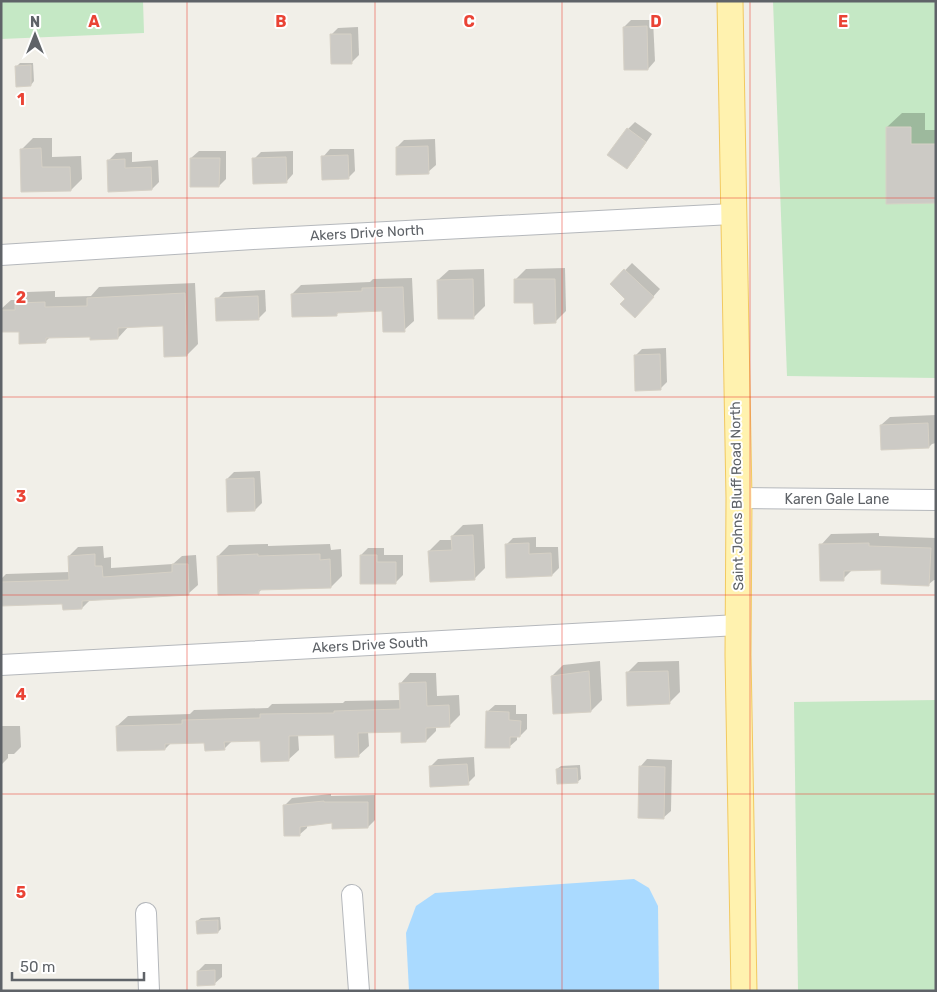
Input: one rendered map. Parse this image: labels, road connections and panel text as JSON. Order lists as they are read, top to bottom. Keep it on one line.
{"streets":{"main road":["Saint Johns Bluff Road North"],"street":["Akers Drive North","Karen Gale Lane","Akers Drive South"]},"crossings":[["Akers Drive North","Saint Johns Bluff Road North"],["Saint Johns Bluff Road North","Karen Gale Lane"],["Saint Johns Bluff Road North","Akers Drive South"]],"scale_bar":"50 m","north":"top","grid":{"columns":["A","B","C","D","E"],"rows":["1","2","3","4","5"]}}
